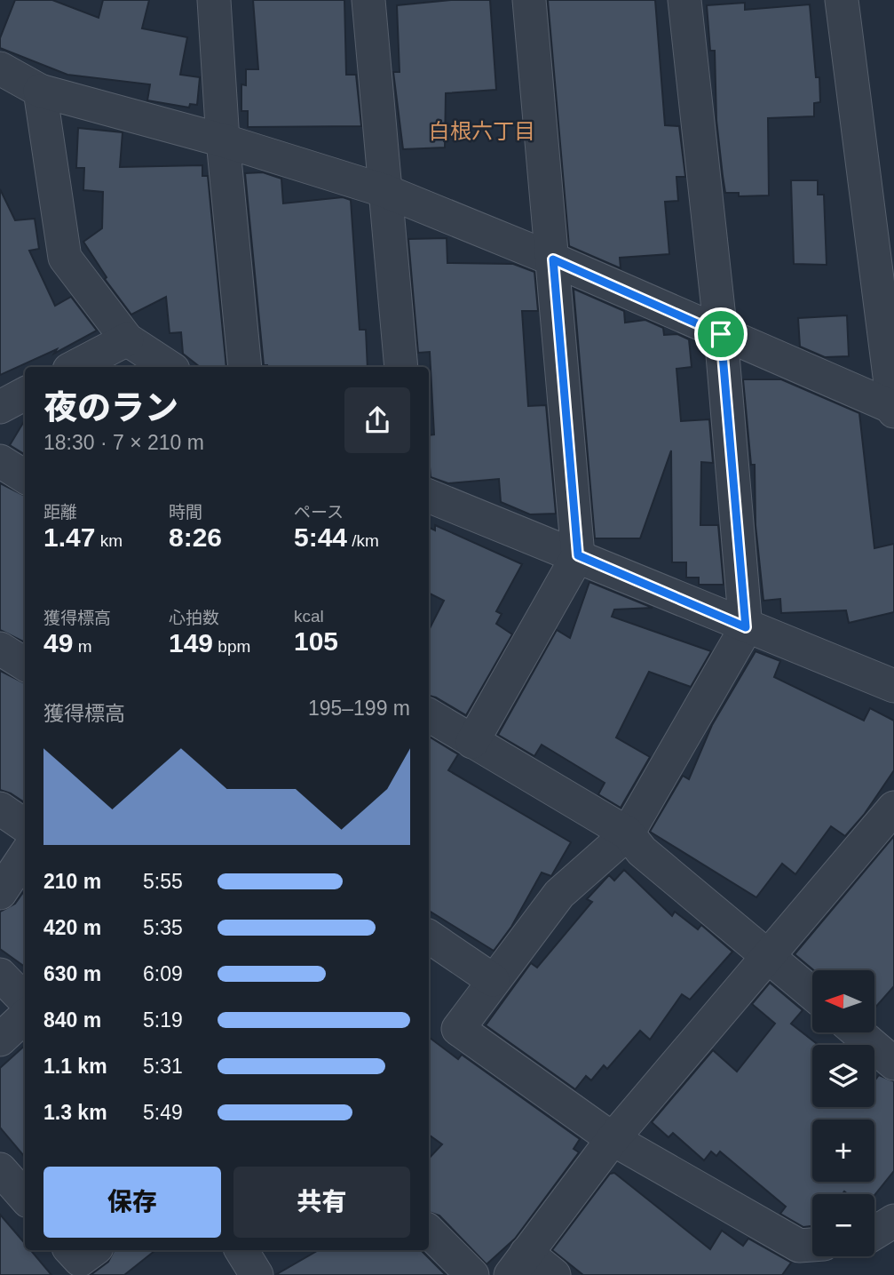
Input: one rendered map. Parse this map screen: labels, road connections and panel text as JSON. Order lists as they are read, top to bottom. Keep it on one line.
{"districts":["白根六丁目"],"north":"left","page":{"heading":["夜のラン","18:30 · 7 × 210 m"],"stats":[["距離","1.47 km"],["時間","8:26"],["ペース","5:44 /km"],["獲得標高","49 m"],["心拍数","149 bpm"],["kcal","105"]],"chart":["獲得標高","195–199 m"],"list":[{"name":"210 m","note":"5:55"},{"name":"420 m","note":"5:35"},{"name":"630 m","note":"6:09"},{"name":"840 m","note":"5:19"},{"name":"1.1 km","note":"5:31"},{"name":"1.3 km","note":"5:49"}],"map_buttons":["+","−"],"buttons":["保存","共有"]}}
